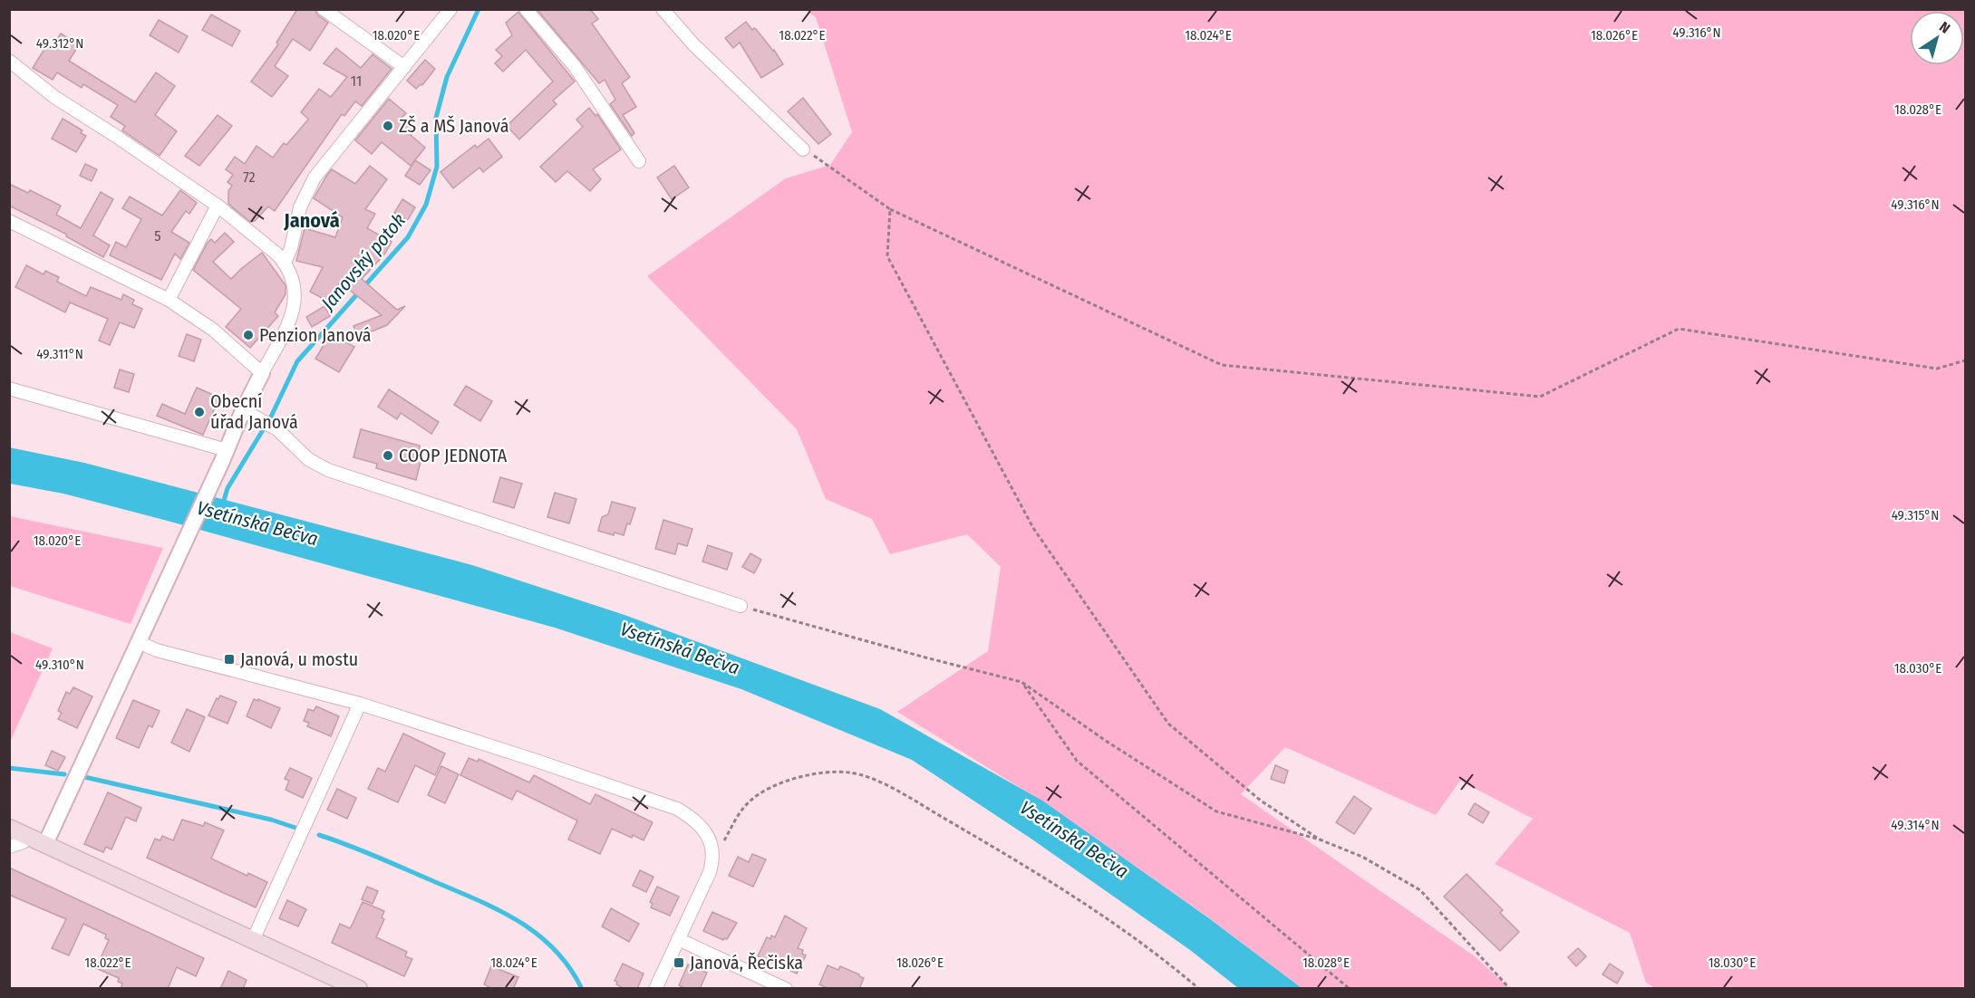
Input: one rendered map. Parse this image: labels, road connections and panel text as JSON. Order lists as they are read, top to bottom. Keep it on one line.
{"districts":["Janová"],"water":["Janovský potok","Vsetínská Bečva"],"places":{"other":["ZŠ a MŠ Janová","Penzion Janová","Obecní úřad Janová","COOP JEDNOTA"],"transit":["Janová, u mostu","Janová, Řečiska"]},"house_numbers":["11","72","5"],"north":"top right","coordinates":["49.316°N","18.020°E","18.022°E","18.024°E","18.026°E","49.312°N","18.028°E","49.311°N","49.315°N","49.310°N","18.030°E","49.314°N"]}
